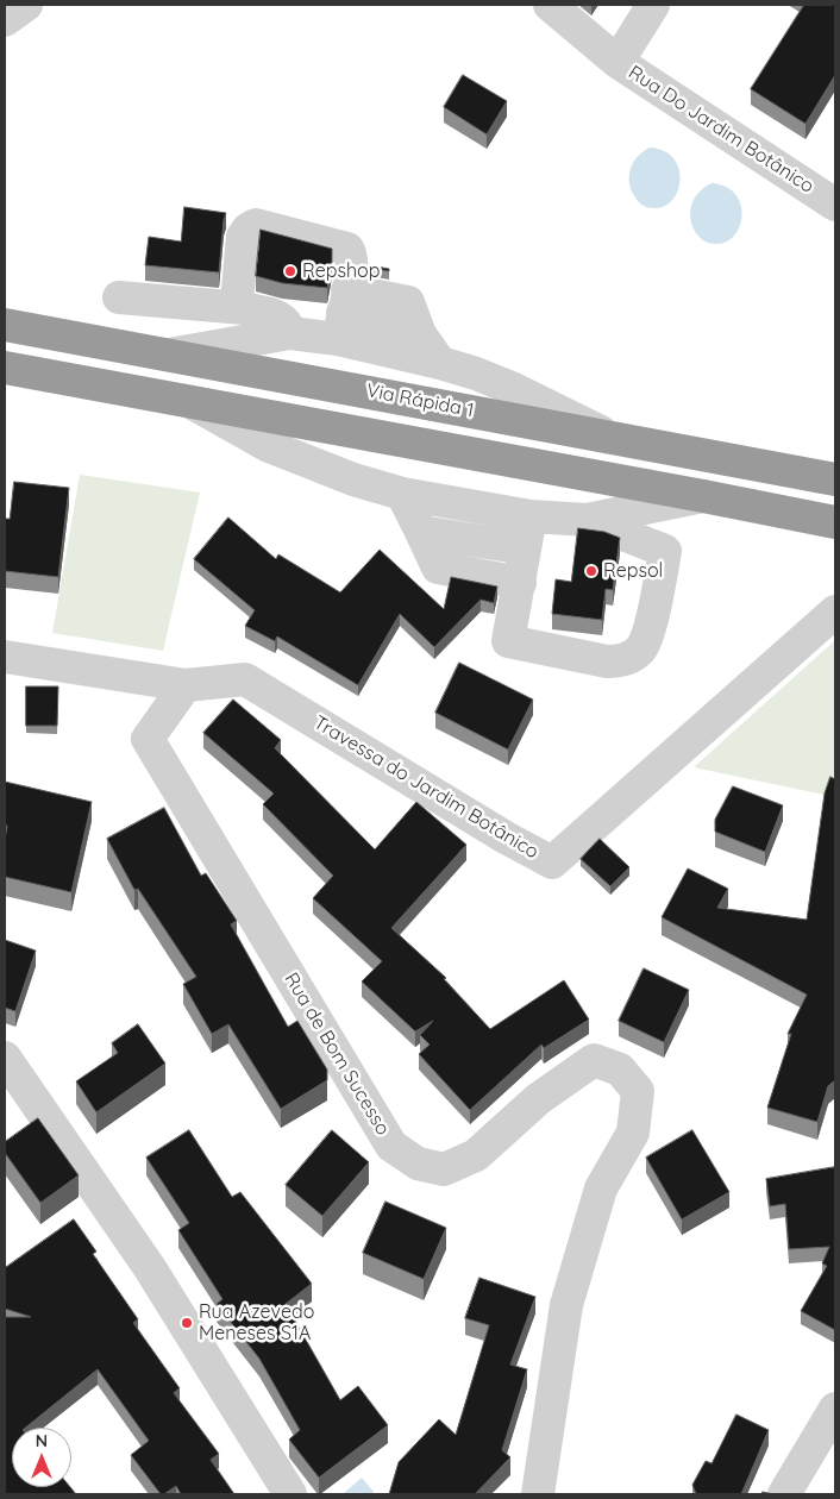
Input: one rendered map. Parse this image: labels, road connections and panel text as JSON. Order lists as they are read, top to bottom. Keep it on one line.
{"streets":{"highway":["Via Rápida 1"],"street":["Rua Do Jardim Botânico","Travessa do Jardim Botânico","Rua de Bom Sucesso"]},"crossings":[["Travessa do Jardim Botânico","Rua de Bom Sucesso"]],"places":["Repshop","Repsol","Rua Azevedo Meneses S1A"],"north":"top"}
